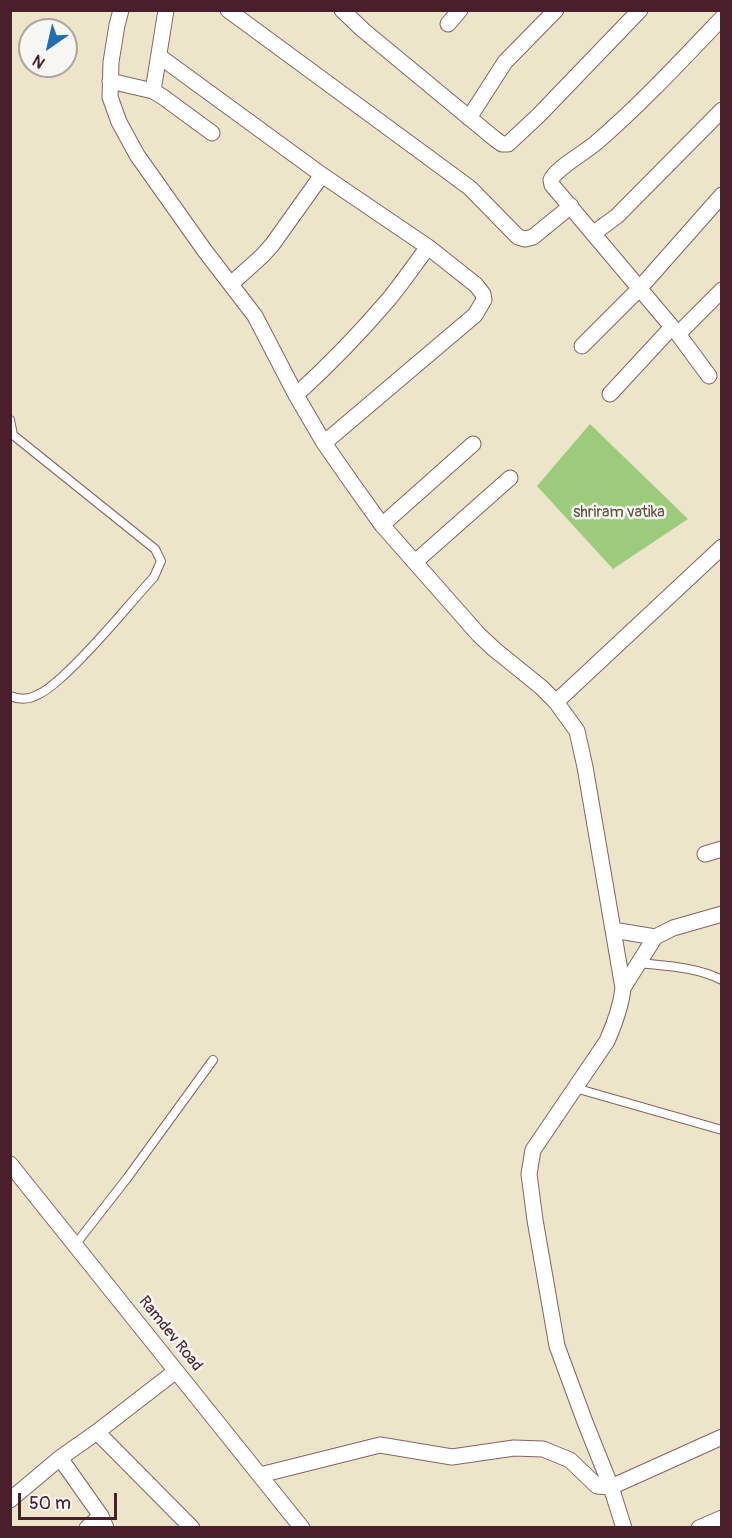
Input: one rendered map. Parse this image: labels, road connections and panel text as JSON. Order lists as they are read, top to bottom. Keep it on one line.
{"streets":{"street":["Ramdev Road"]},"parks":["shriram vatika"],"scale_bar":"50 m","north":"bottom left"}
